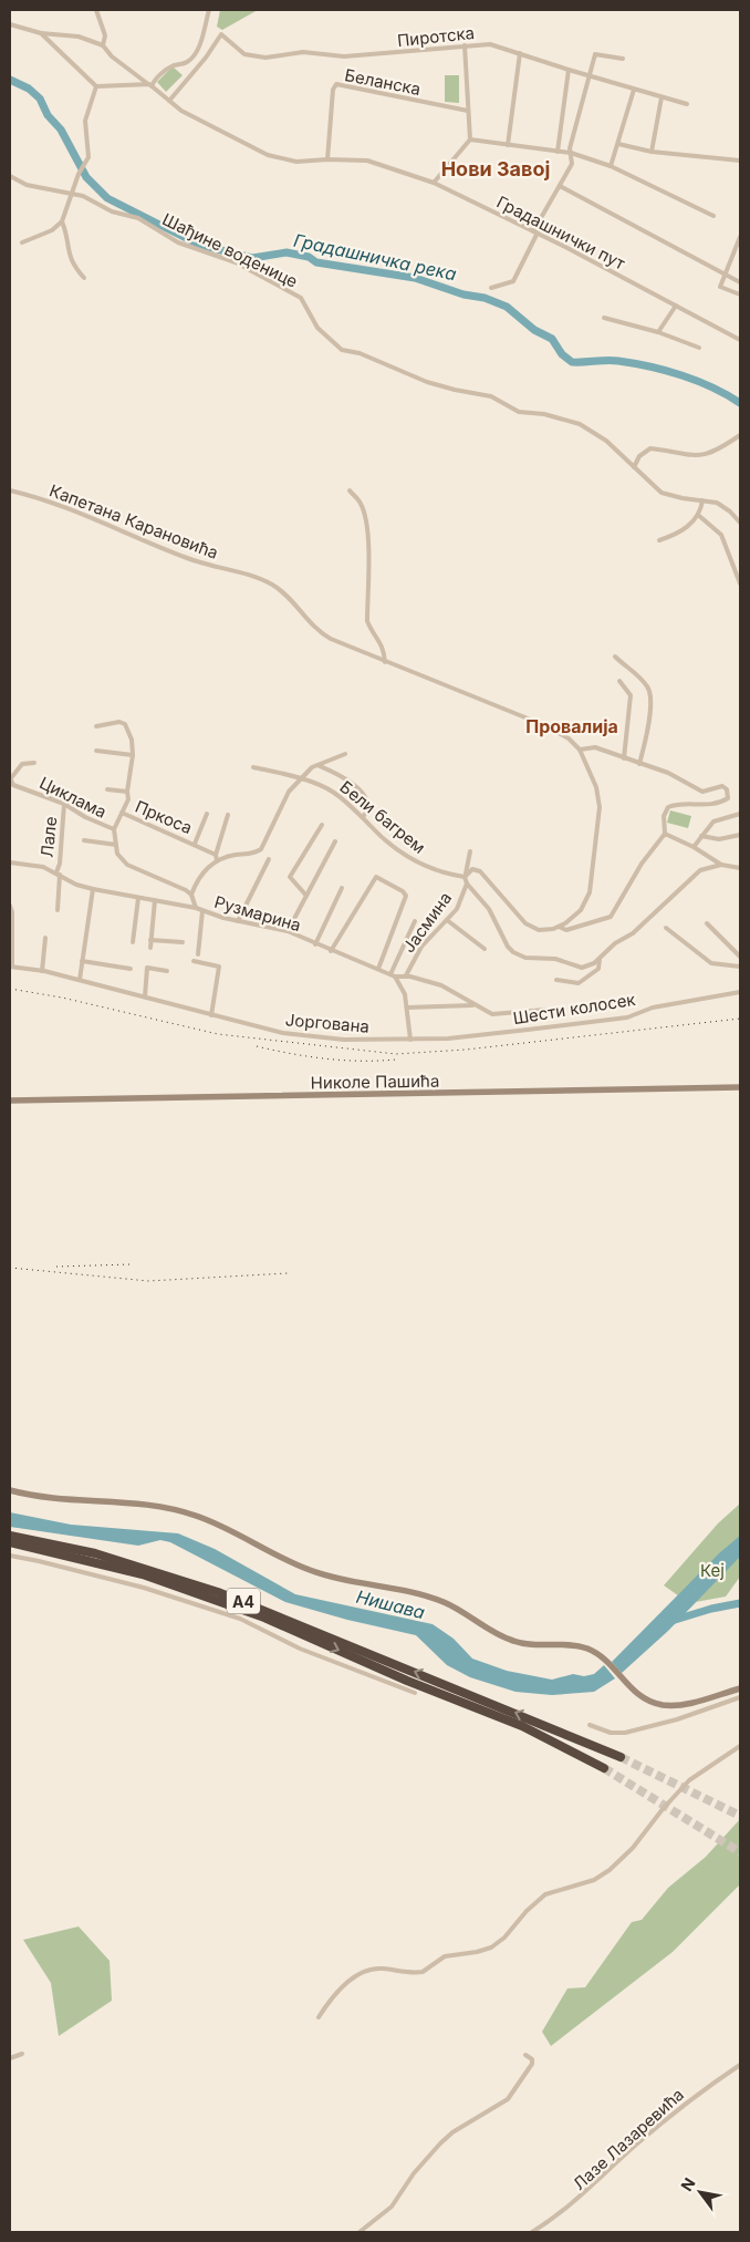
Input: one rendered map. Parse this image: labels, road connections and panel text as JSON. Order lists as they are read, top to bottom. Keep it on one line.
{"streets":{"highway":["A4"],"main road":["Николе Пашића"],"street":["Пиротска","Беланска","Градашнички пут","Шађине воденице","Капетана Карановића","Циклама","Пркоса","Бели багрем","Лале","Рузмарина","Јасмина","Шести колосек","Јоргована","Лазе Лазаревића"]},"crossings":[["Пиротска","Градашнички пут"],["Беланска","Градашнички пут"],["Циклама","Лале"],["Лале","Рузмарина"],["Рузмарина","Јасмина"],["Шести колосек","Јоргована"]],"districts":["Нови Завој","Провалија"],"water":["Градашничка река","Нишава"],"parks":["Кеј"],"north":"top left"}
